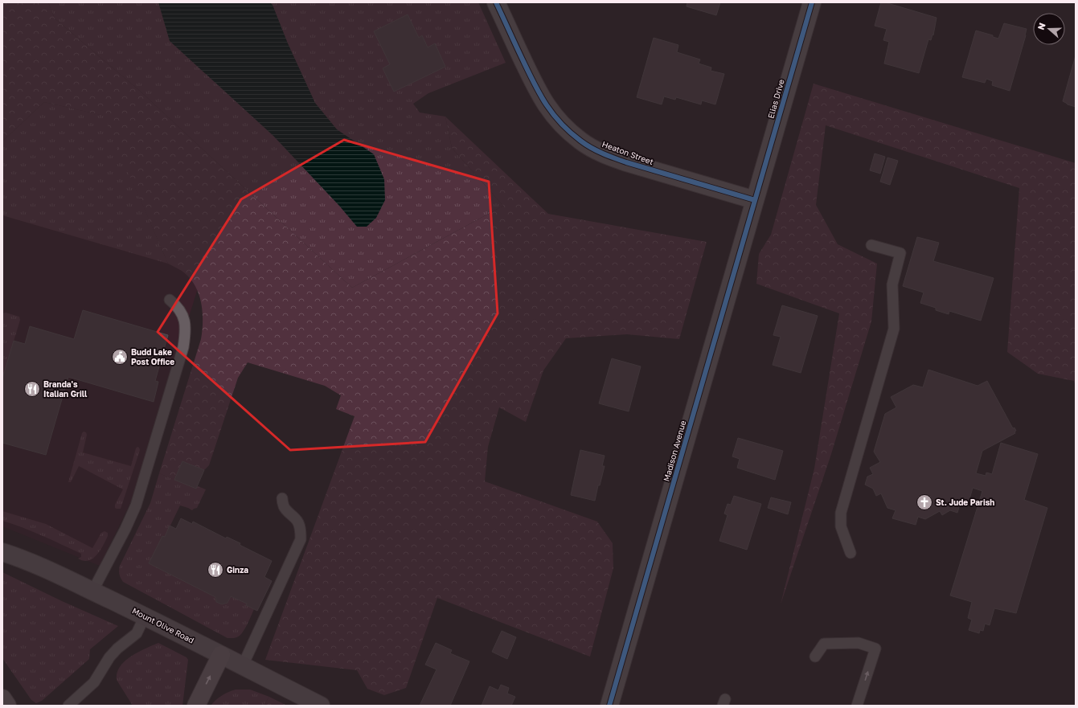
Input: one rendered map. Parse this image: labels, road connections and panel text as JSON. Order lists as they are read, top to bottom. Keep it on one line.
{"streets":{"main road":["Mount Olive Road"],"street":["Elias Drive","Heaton Street","Madison Avenue"]},"crossings":[["Elias Drive","Heaton Street"],["Elias Drive","Madison Avenue"],["Heaton Street","Madison Avenue"]],"places":{"public building":["Budd Lake Post Office"],"restaurant":["Branda's Italian Grill","Ginza"],"church":["St. Jude Parish"]},"north":"left"}
